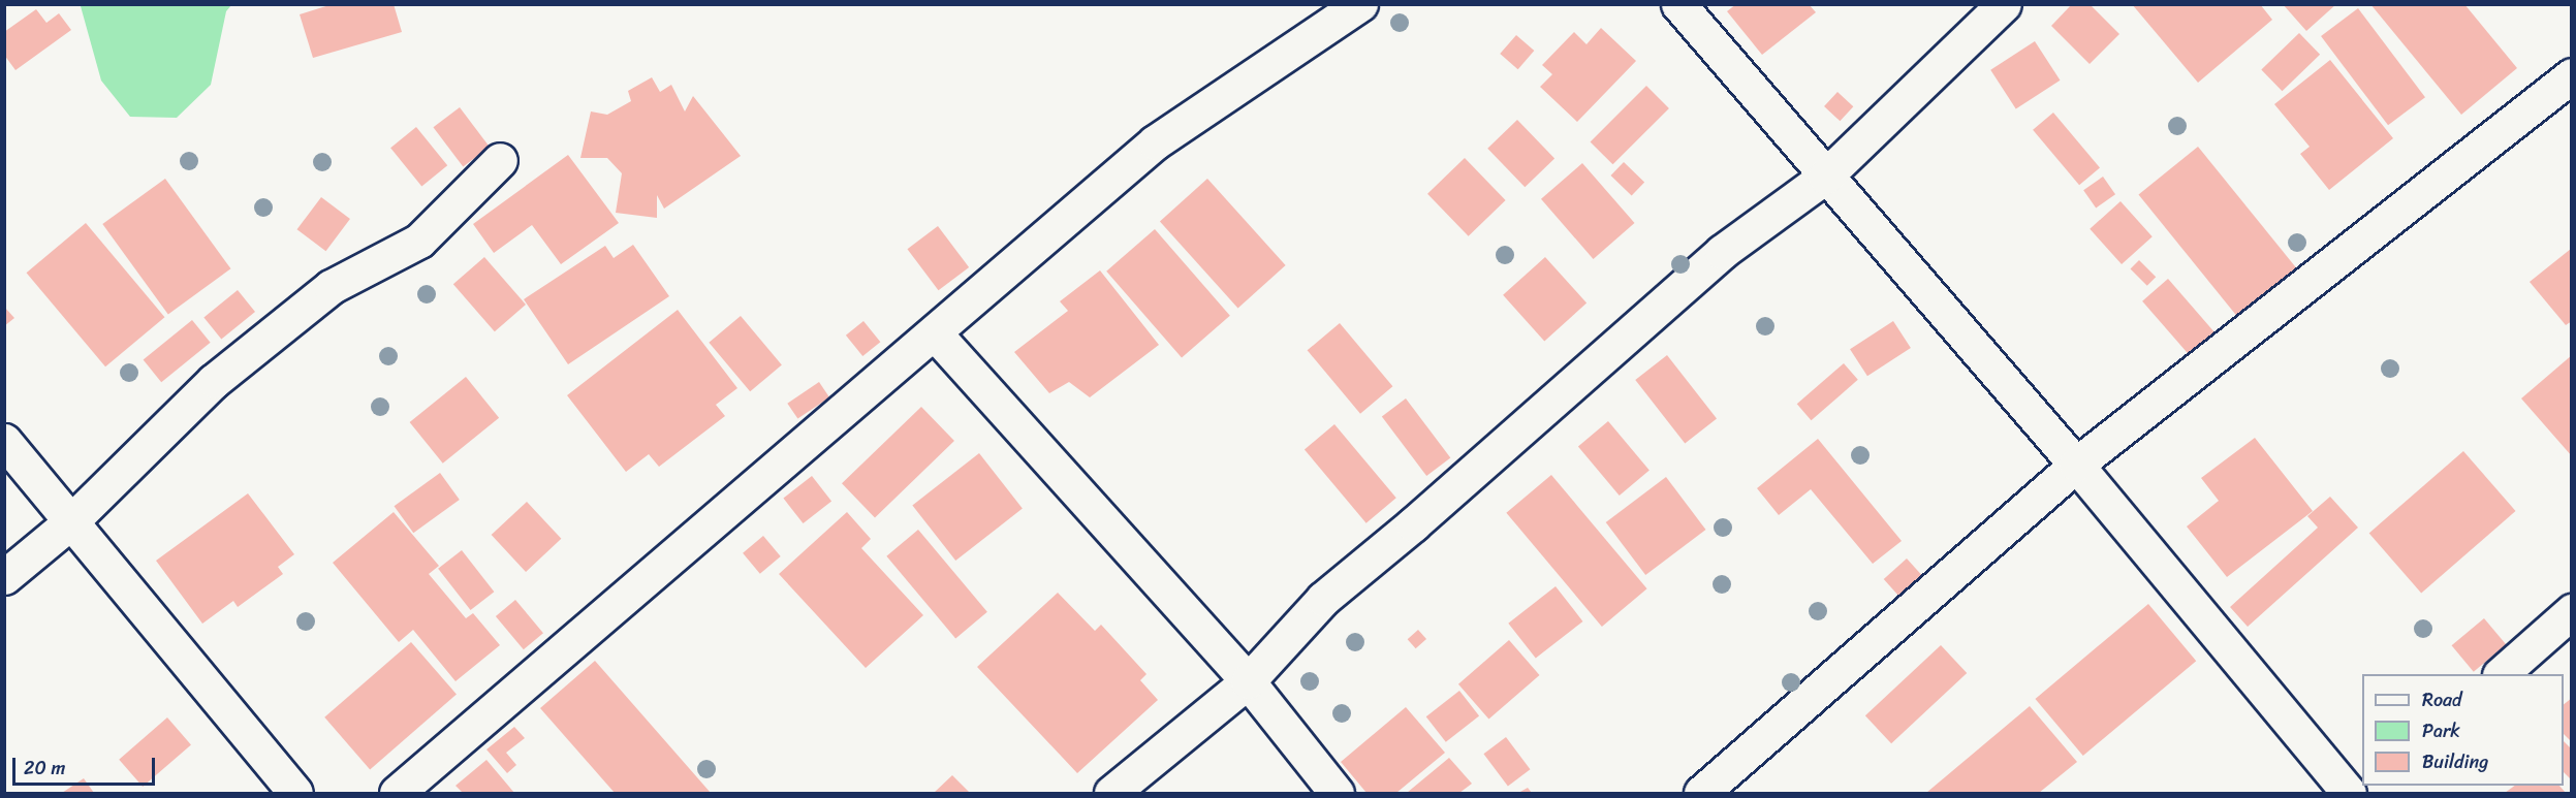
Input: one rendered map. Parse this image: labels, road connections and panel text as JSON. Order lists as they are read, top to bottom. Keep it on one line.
{"legend":["Road","Park","Building"],"scale_bar":"20 m"}
